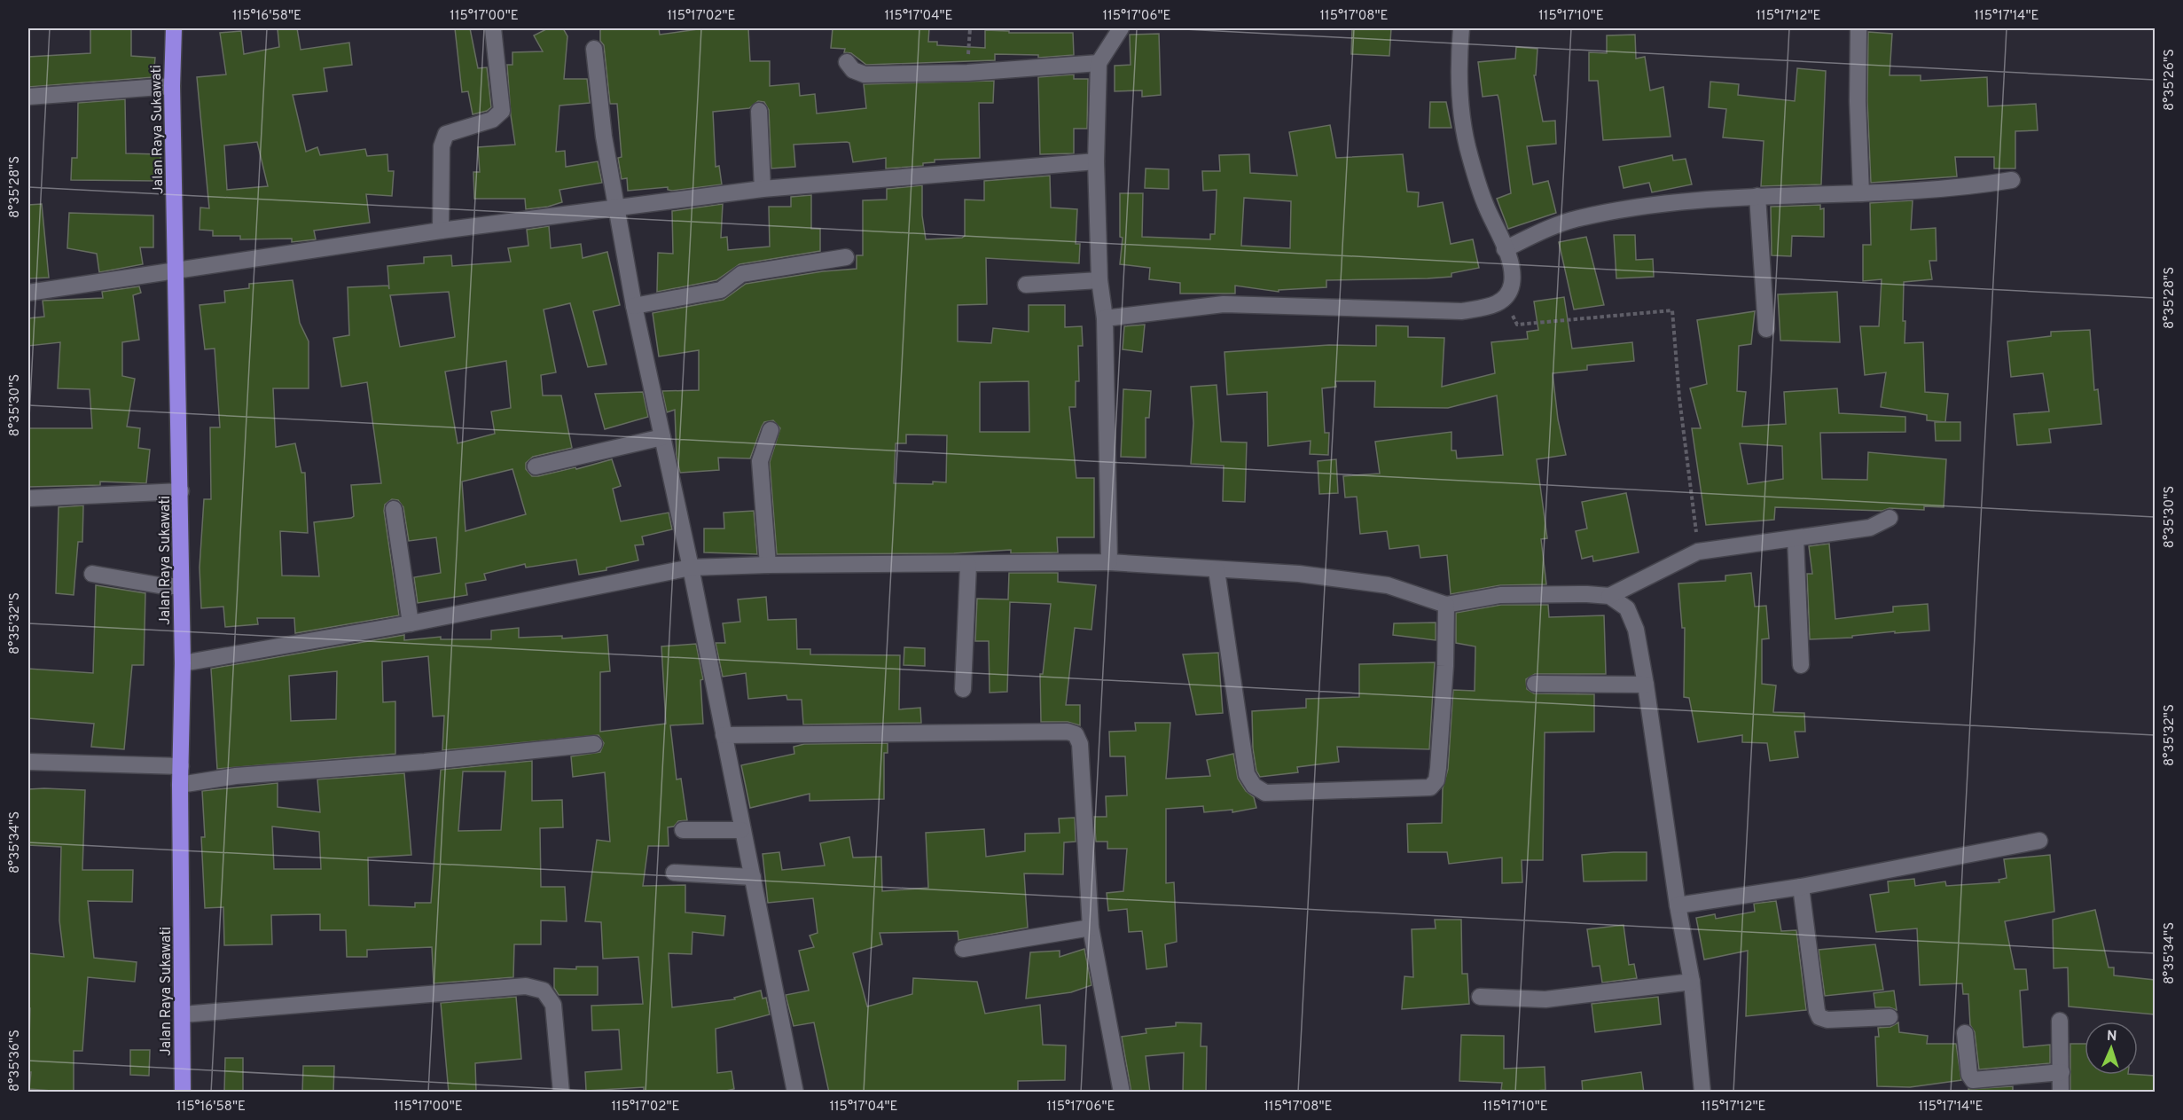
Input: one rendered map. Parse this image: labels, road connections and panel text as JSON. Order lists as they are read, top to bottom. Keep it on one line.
{"streets":{"highway":["Jalan Raya Sukawati"]},"north":"top","coordinates":["115°16'58\"E","115°17'00\"E","115°17'02\"E","115°17'04\"E","115°17'06\"E","115°17'08\"E","115°17'10\"E","115°17'12\"E","115°17'14\"E","8°35'26\"S","8°35'28\"S","8°35'30\"S","8°35'32\"S","8°35'34\"S","8°35'36\"S"]}
